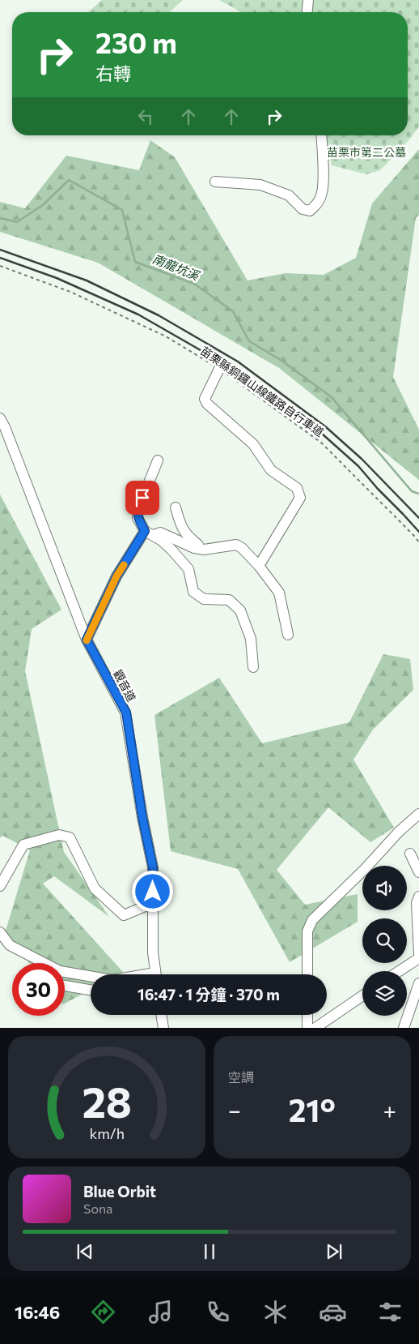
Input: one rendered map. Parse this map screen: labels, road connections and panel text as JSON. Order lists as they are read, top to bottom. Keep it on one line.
{"streets":{"street":["觀音道"],"path":["苗栗縣銅鑼山線鐵路自行車道"]},"water":["南龍坑溪"],"parks":["苗栗市第二公墓"],"page":{"turn":["230 m","右轉"],"limit":"30","trip":"16:47 · 1 分鐘 · 370 m","tile":"空調","heat":["−","21°","+"],"song":["Blue Orbit","Sona"],"tabs":"16:46","gauge":["28","km/h"]}}
